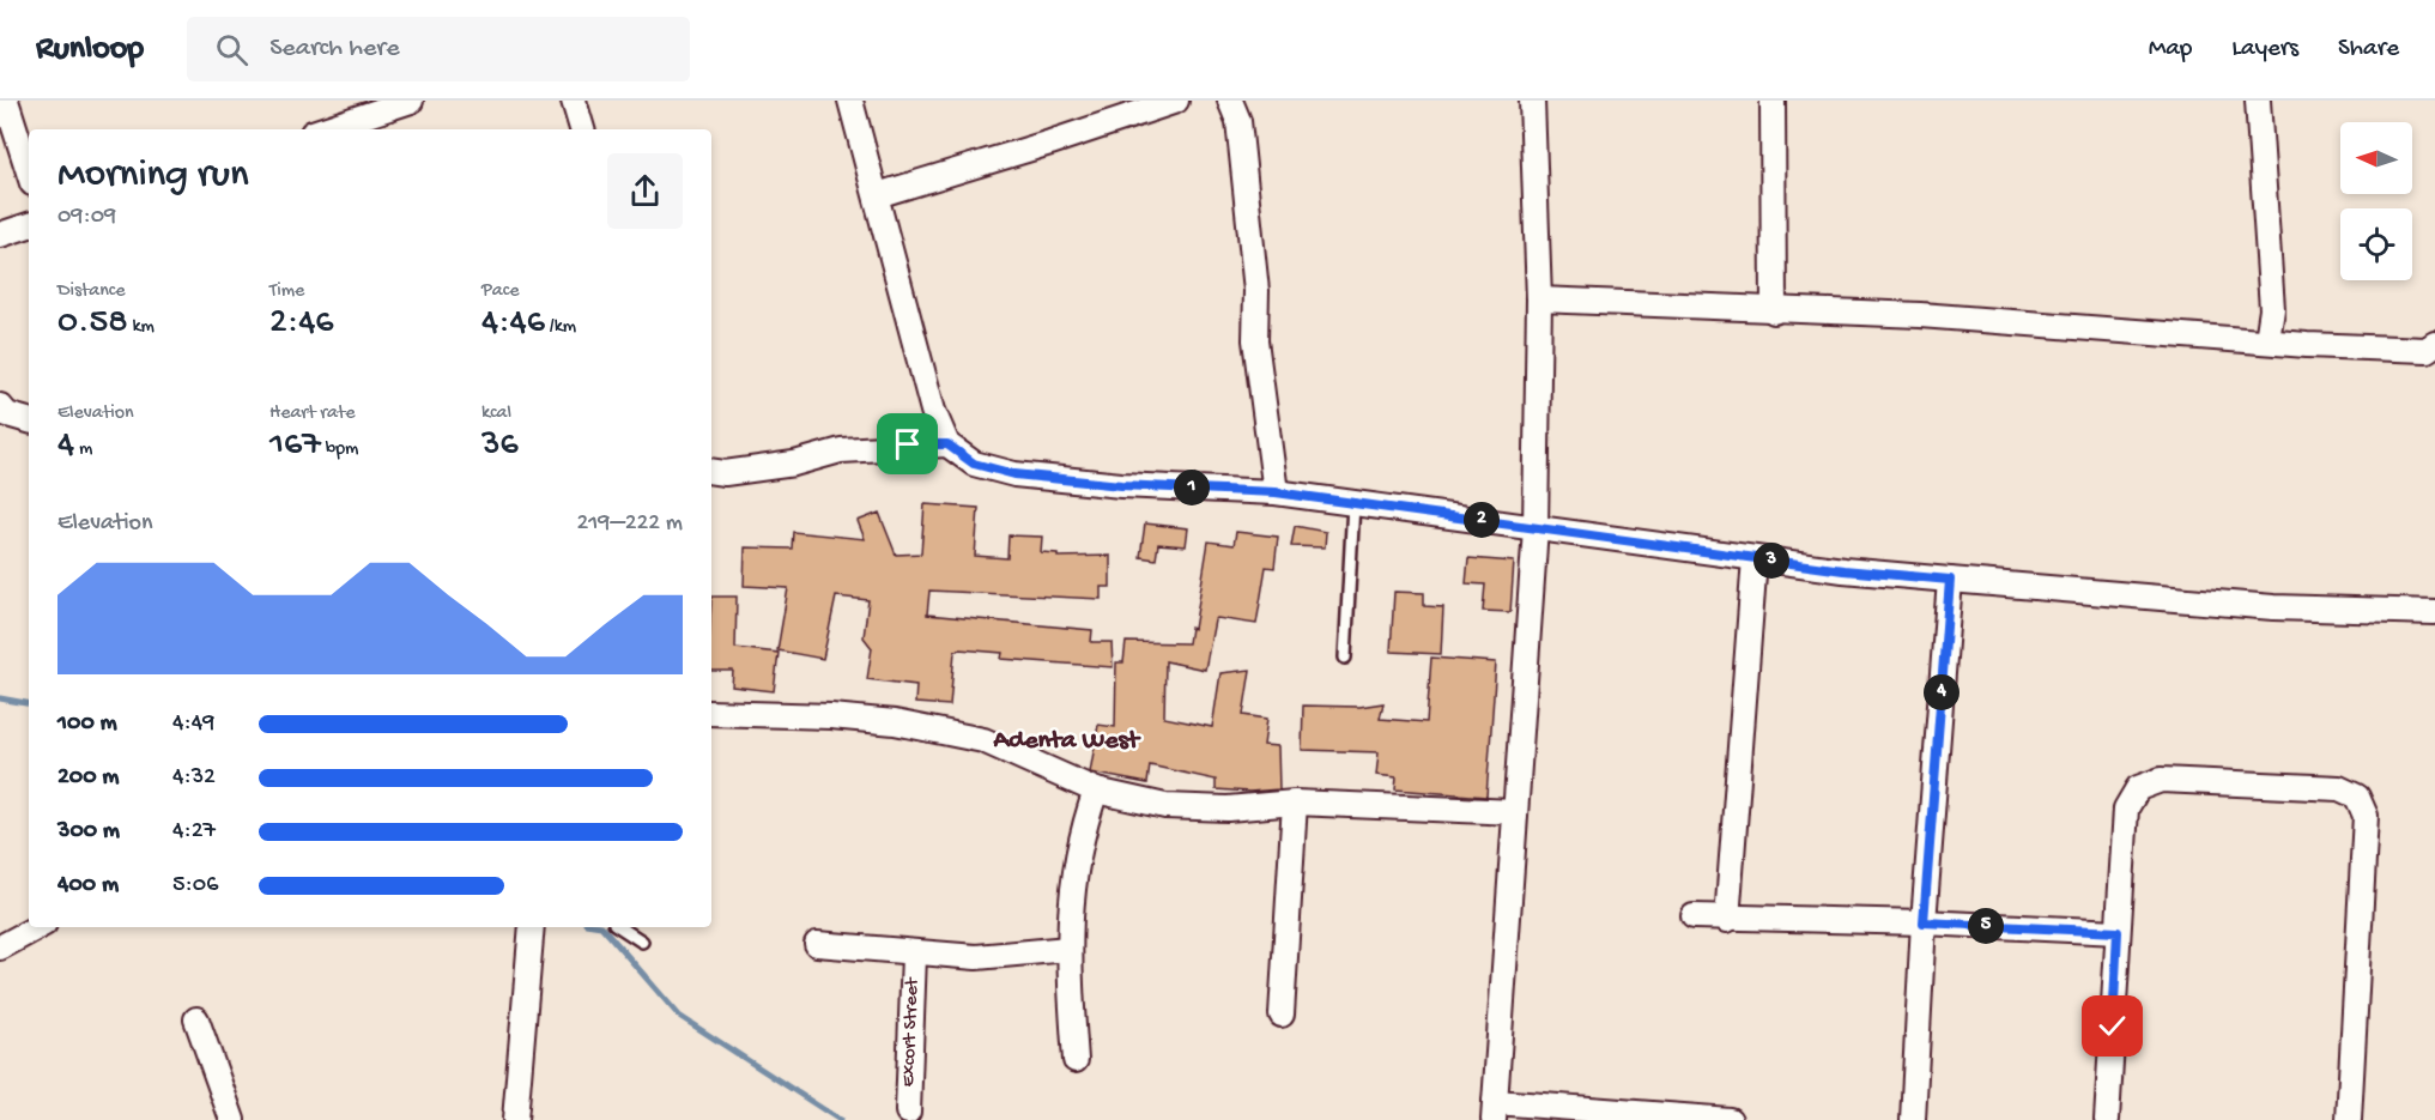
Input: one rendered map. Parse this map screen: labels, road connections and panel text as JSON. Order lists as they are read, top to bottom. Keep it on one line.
{"streets":{"street":["Excort Street"]},"districts":["Adenta West"],"north":"left","page":{"header":"Runloop","search":"Search here","nav":["Map","Layers","Share"],"heading":["Morning run","09:09"],"stats":[["Distance","0.58 km"],["Time","2:46"],["Pace","4:46 /km"],["Elevation","4 m"],["Heart rate","167 bpm"],["kcal","36"]],"pins":["1","2","3","4","5"],"chart":["Elevation","219–222 m"],"list":[{"name":"100 m","note":"4:49"},{"name":"200 m","note":"4:32"},{"name":"300 m","note":"4:27"},{"name":"400 m","note":"5:06"}]}}
